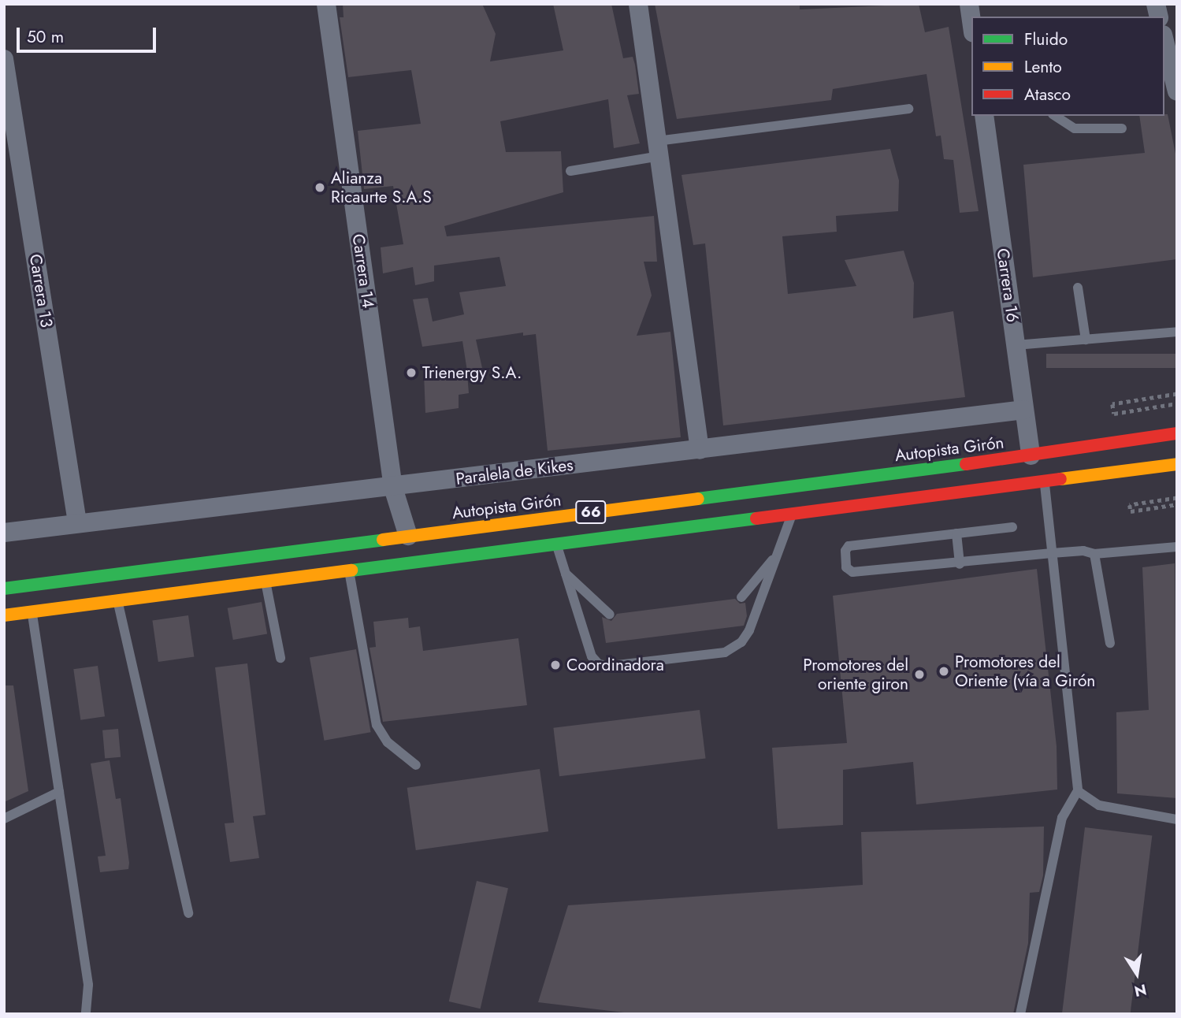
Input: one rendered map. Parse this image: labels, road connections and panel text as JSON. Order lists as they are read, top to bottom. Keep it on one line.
{"streets":{"highway":["Autopista Girón","66"],"street":["Carrera 14","Carrera 16","Carrera 13","Paralela de Kikes"]},"crossings":[["Carrera 14","Autopista Girón"],["Carrera 14","Paralela de Kikes"],["Carrera 16","Autopista Girón"],["Carrera 16","Paralela de Kikes"],["Carrera 13","Paralela de Kikes"]],"places":["Alianza Ricaurte S.A.S","Trienergy S.A.","Coordinadora","Promotores del Oriente (vía a Girón","Promotores del oriente giron"],"legend":["Fluido","Lento","Atasco"],"scale_bar":"50 m","north":"bottom"}
